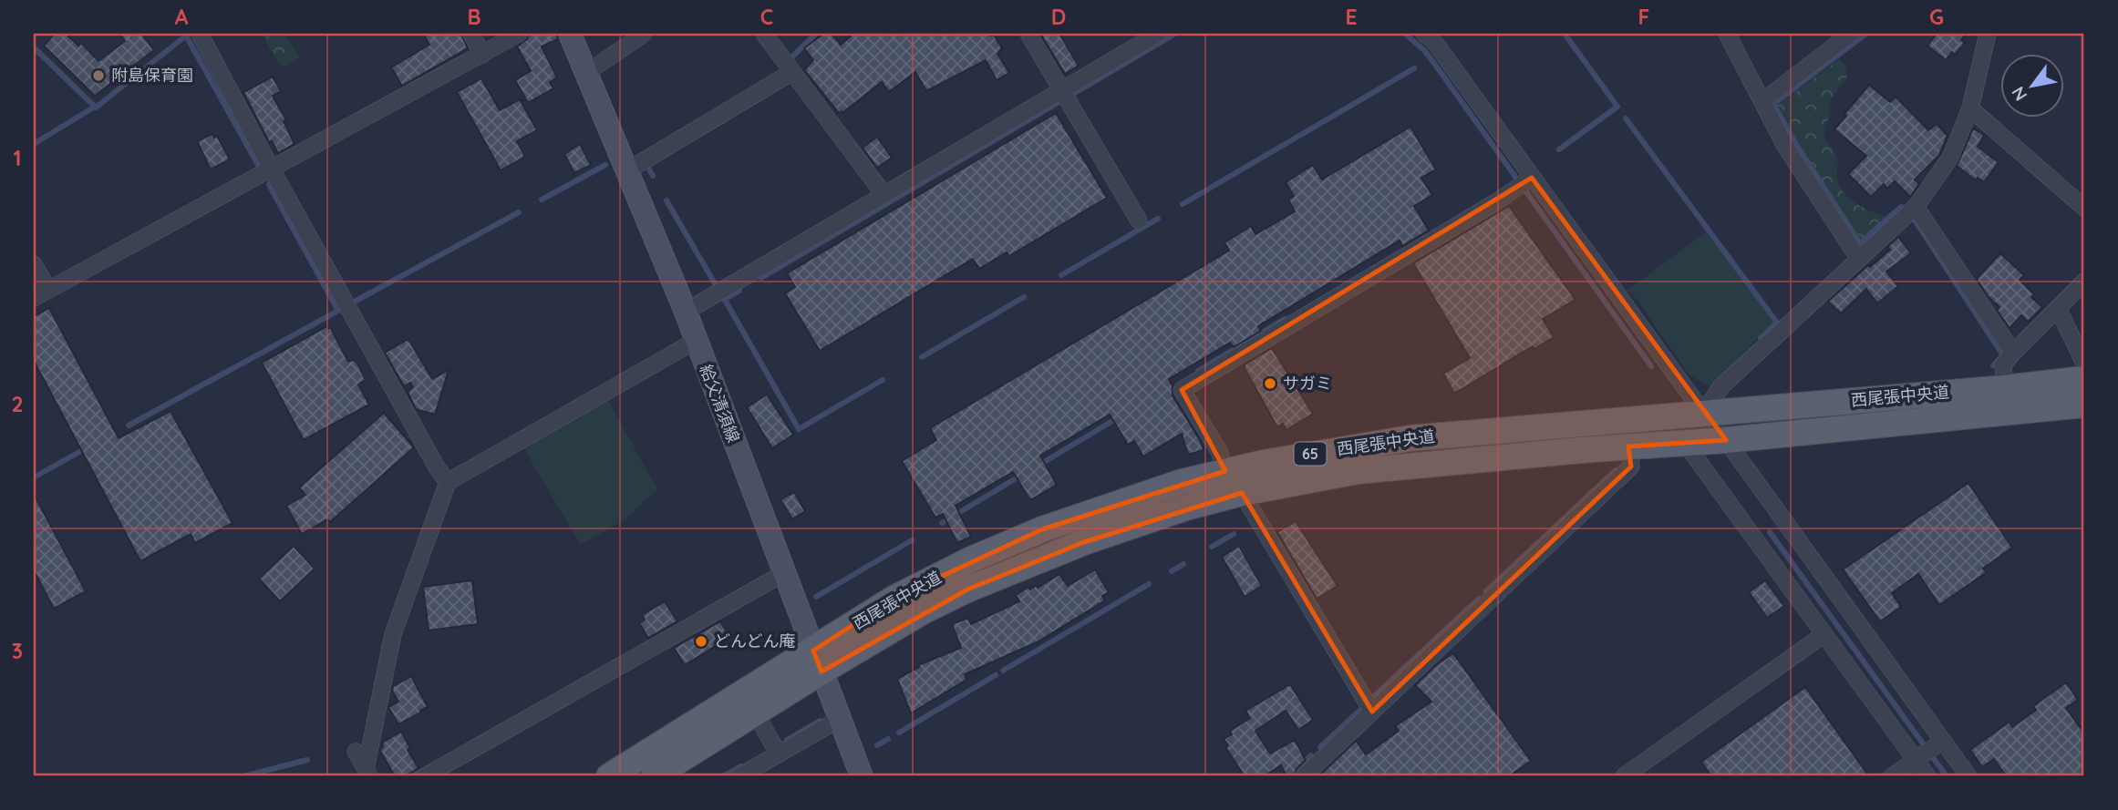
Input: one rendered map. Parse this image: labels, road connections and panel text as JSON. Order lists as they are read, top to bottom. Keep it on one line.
{"streets":{"main road":["西尾張中央道","給父清須線","65"]},"crossings":[["西尾張中央道","給父清須線"]],"places":["附島保育園","サガミ","どんどん庵"],"north":"bottom left","grid":{"columns":["A","B","C","D","E","F","G"],"rows":["1","2","3"]}}
